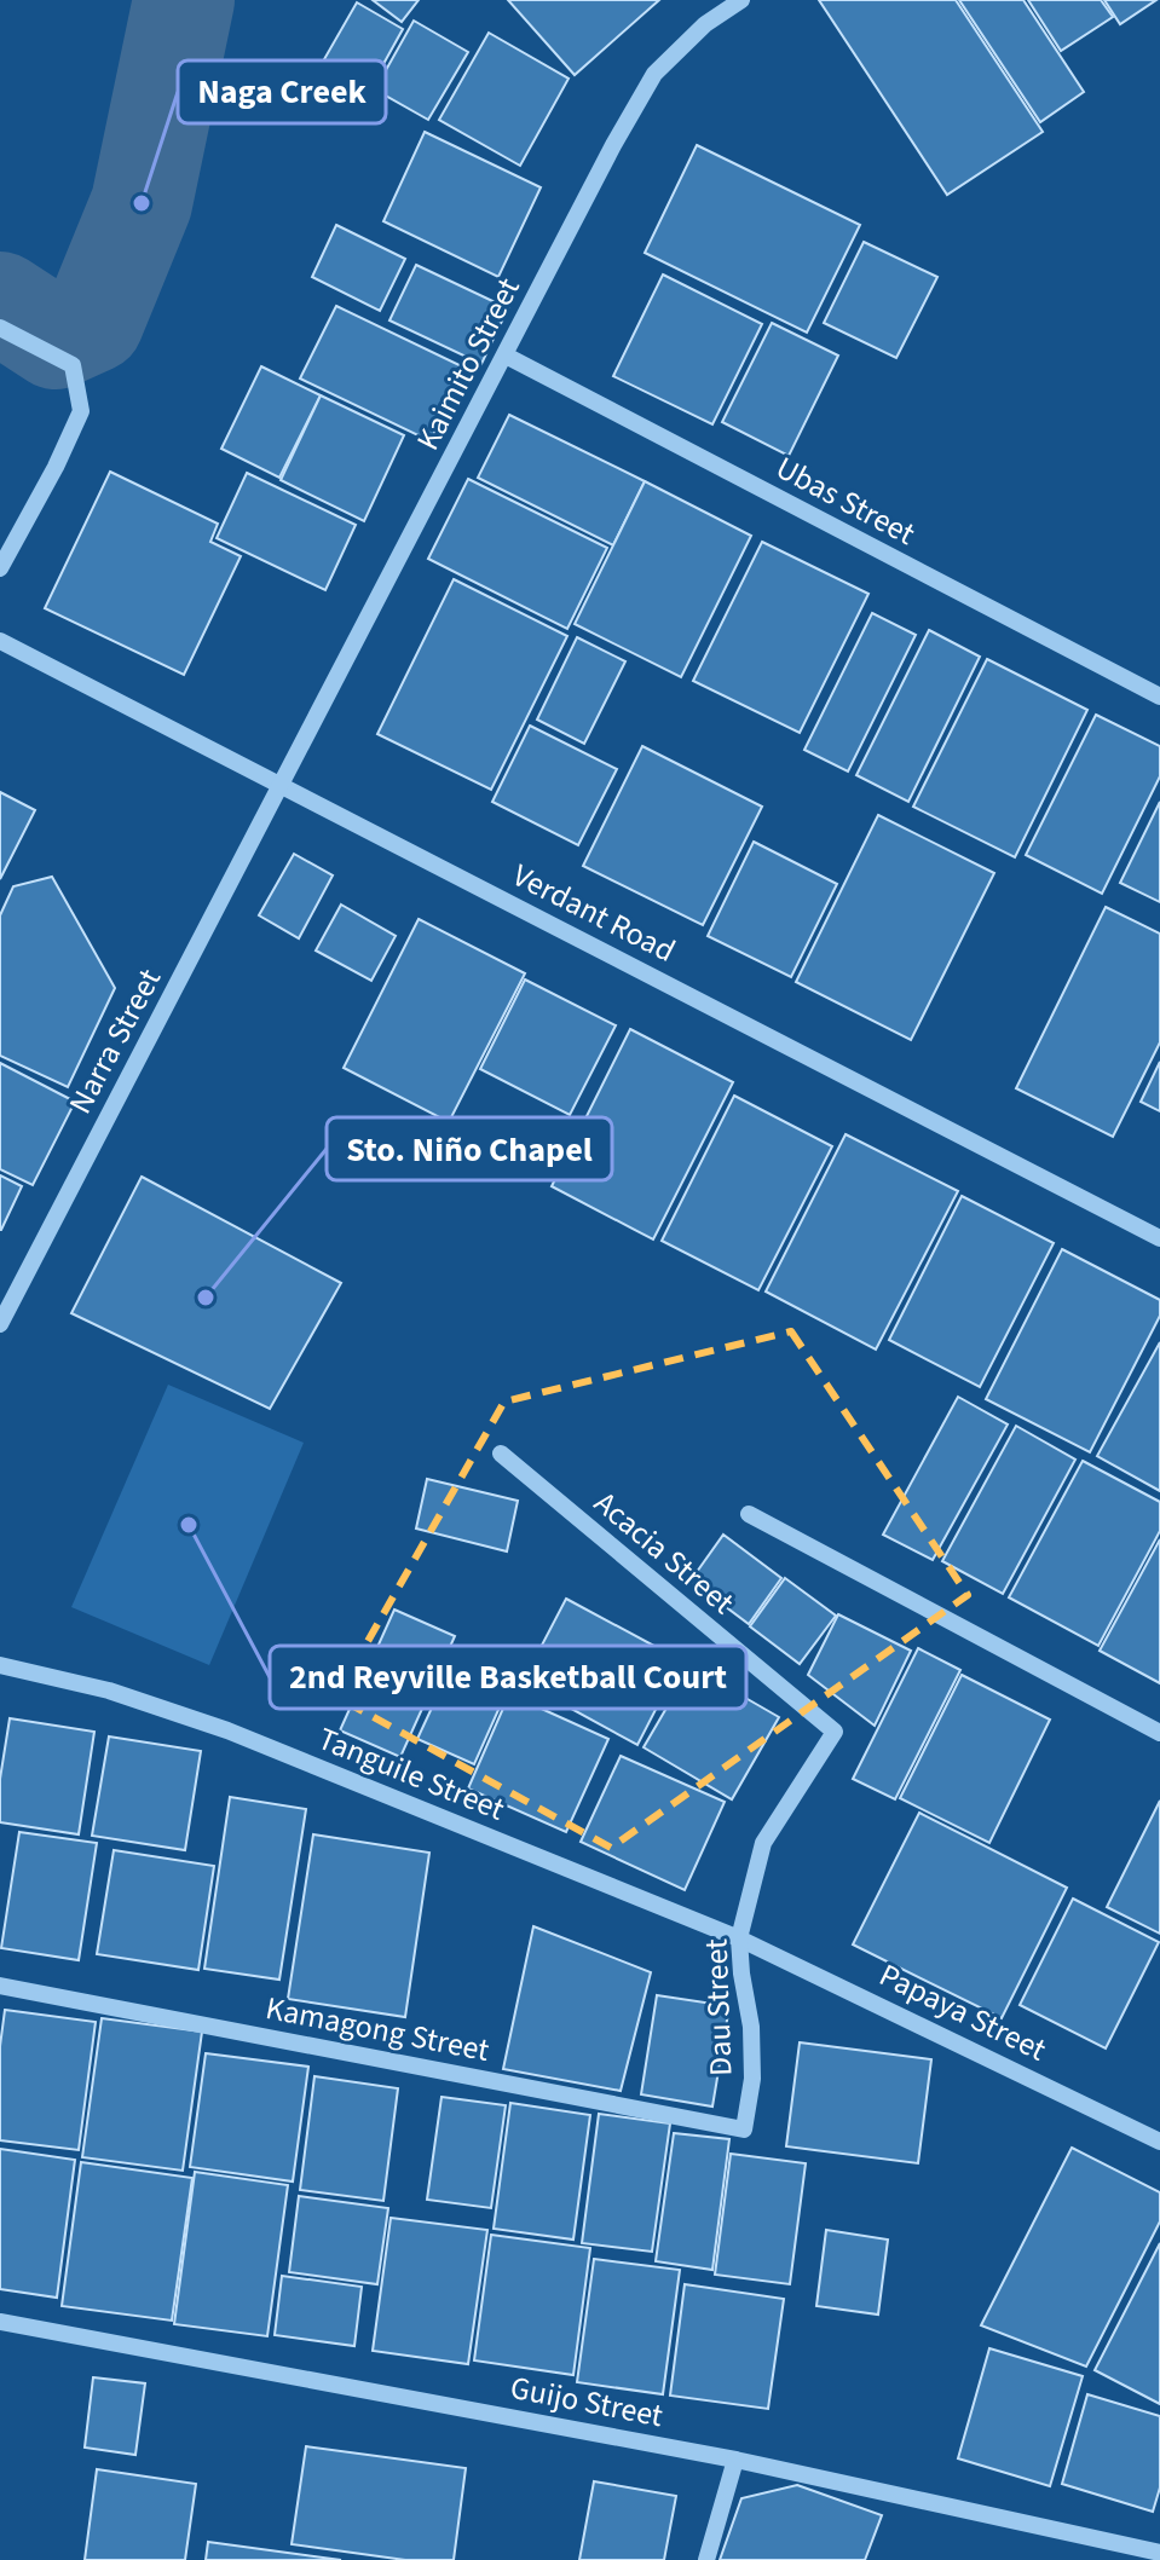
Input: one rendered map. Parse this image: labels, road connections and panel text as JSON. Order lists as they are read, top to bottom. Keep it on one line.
{"streets":{"street":["Kaimito Street","Ubas Street","Verdant Road","Narra Street","Acacia Street","Tanguile Street","Dau Street","Papaya Street","Kamagong Street","Guijo Street"]},"crossings":[["Kaimito Street","Ubas Street"],["Kaimito Street","Verdant Road"],["Kaimito Street","Narra Street"],["Verdant Road","Narra Street"],["Acacia Street","Dau Street"],["Tanguile Street","Dau Street"],["Tanguile Street","Papaya Street"],["Dau Street","Papaya Street"],["Dau Street","Kamagong Street"]],"places":["Naga Creek","Sto. Niño Chapel","2nd Reyville Basketball Court"]}
